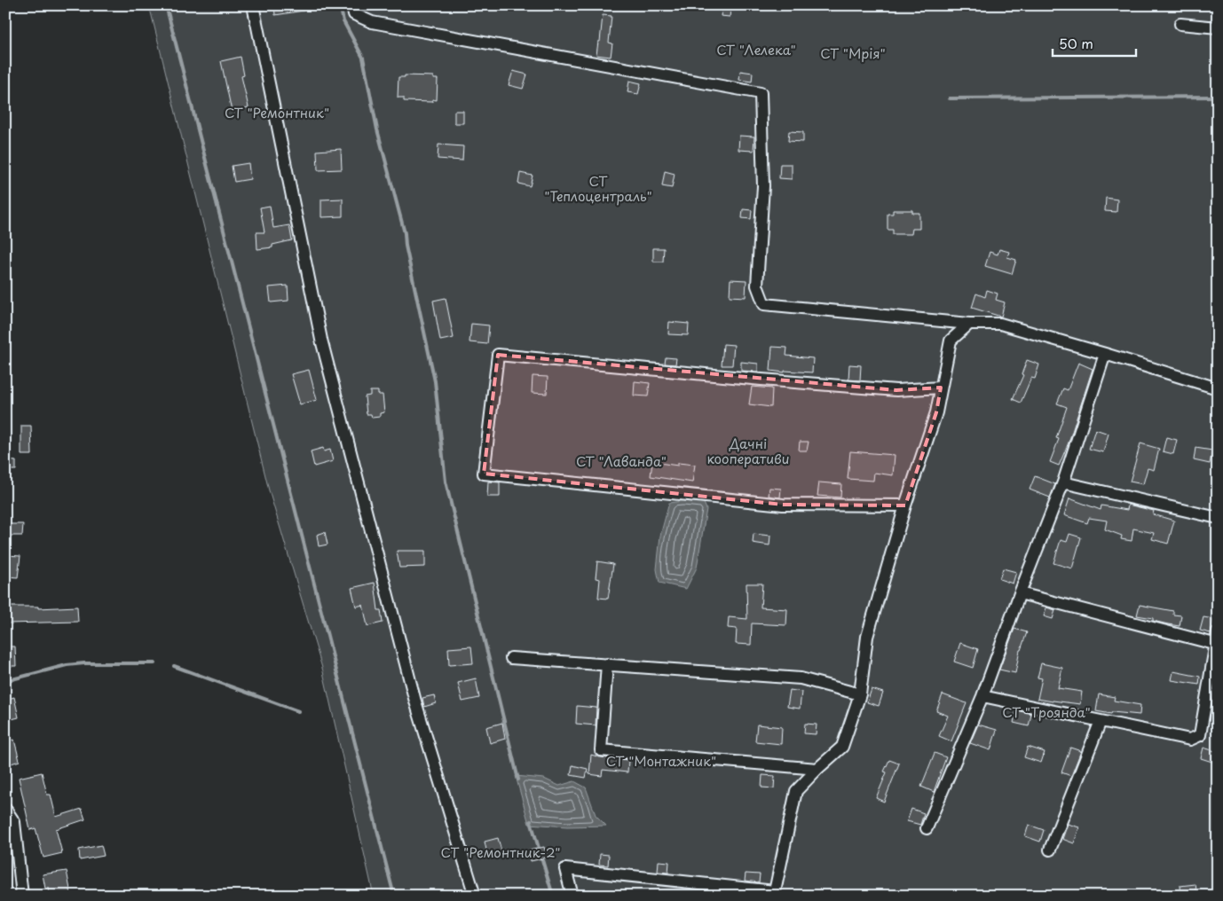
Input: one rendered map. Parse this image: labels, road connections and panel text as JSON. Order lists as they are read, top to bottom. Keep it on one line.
{"parks":["СТ \"Лелека\"","СТ \"Мрія\"","СТ \"Ремонтник\"","СТ \"Теплоцентраль\"","Дачні кооперативи","СТ \"Лаванда\"","СТ \"Троянда\"","СТ \"Монтажник\"","СТ \"Ремонтник-2\""],"scale_bar":"50 m"}
